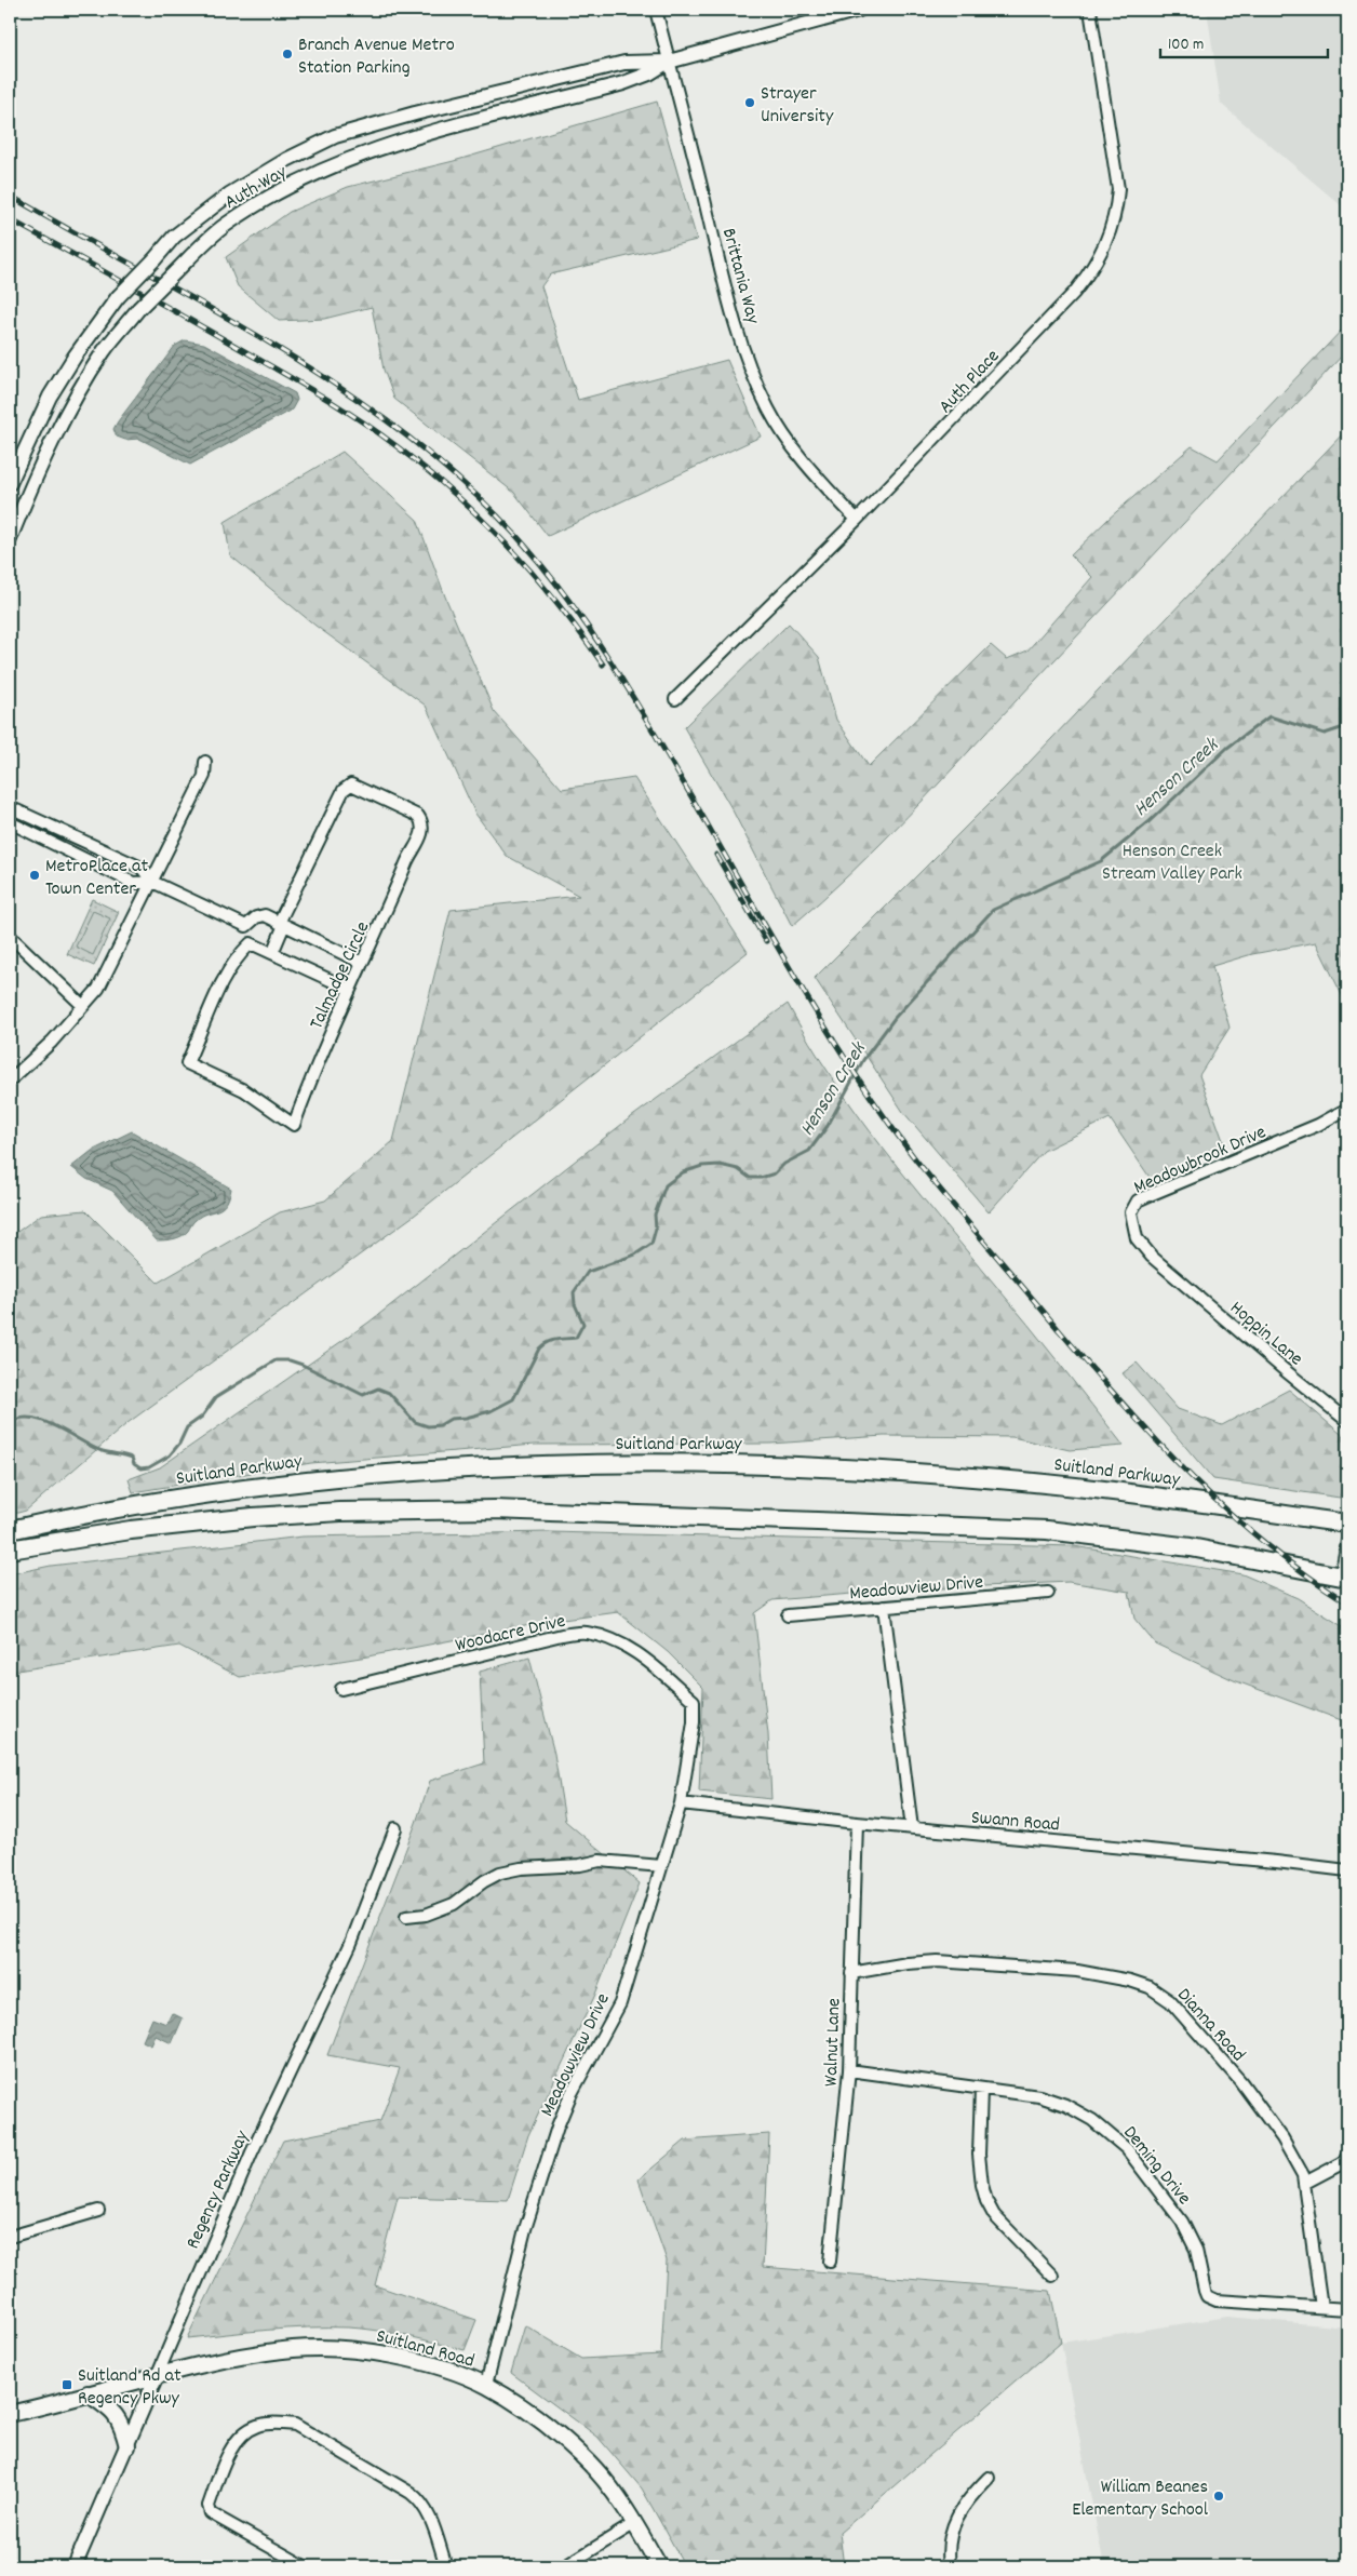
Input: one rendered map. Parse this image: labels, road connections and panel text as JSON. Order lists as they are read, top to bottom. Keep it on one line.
{"streets":{"highway":["Suitland Parkway"],"main road":["Suitland Road"],"street":["Auth Way","Brittania Way","Auth Place","Talmadge Circle","Meadowbrook Drive","Hoppin Lane","Meadowview Drive","Woodacre Drive","Swann Road","Dianna Road","Walnut Lane","Deming Drive","Regency Parkway"]},"crossings":[["Auth Way","Brittania Way"],["Brittania Way","Auth Place"],["Meadowbrook Drive","Hoppin Lane"],["Meadowview Drive","Woodacre Drive"],["Meadowview Drive","Swann Road"],["Meadowview Drive","Suitland Road"],["Woodacre Drive","Swann Road"],["Swann Road","Walnut Lane"],["Dianna Road","Walnut Lane"],["Dianna Road","Deming Drive"],["Walnut Lane","Deming Drive"],["Regency Parkway","Suitland Road"]],"water":["Henson Creek"],"parks":["Henson Creek Stream Valley Park"],"places":{"other":["Branch Avenue Metro Station Parking","Strayer University","MetroPlace at Town Center","William Beanes Elementary School"],"transit":["Suitland Rd at Regency Pkwy"]},"scale_bar":"100 m"}
